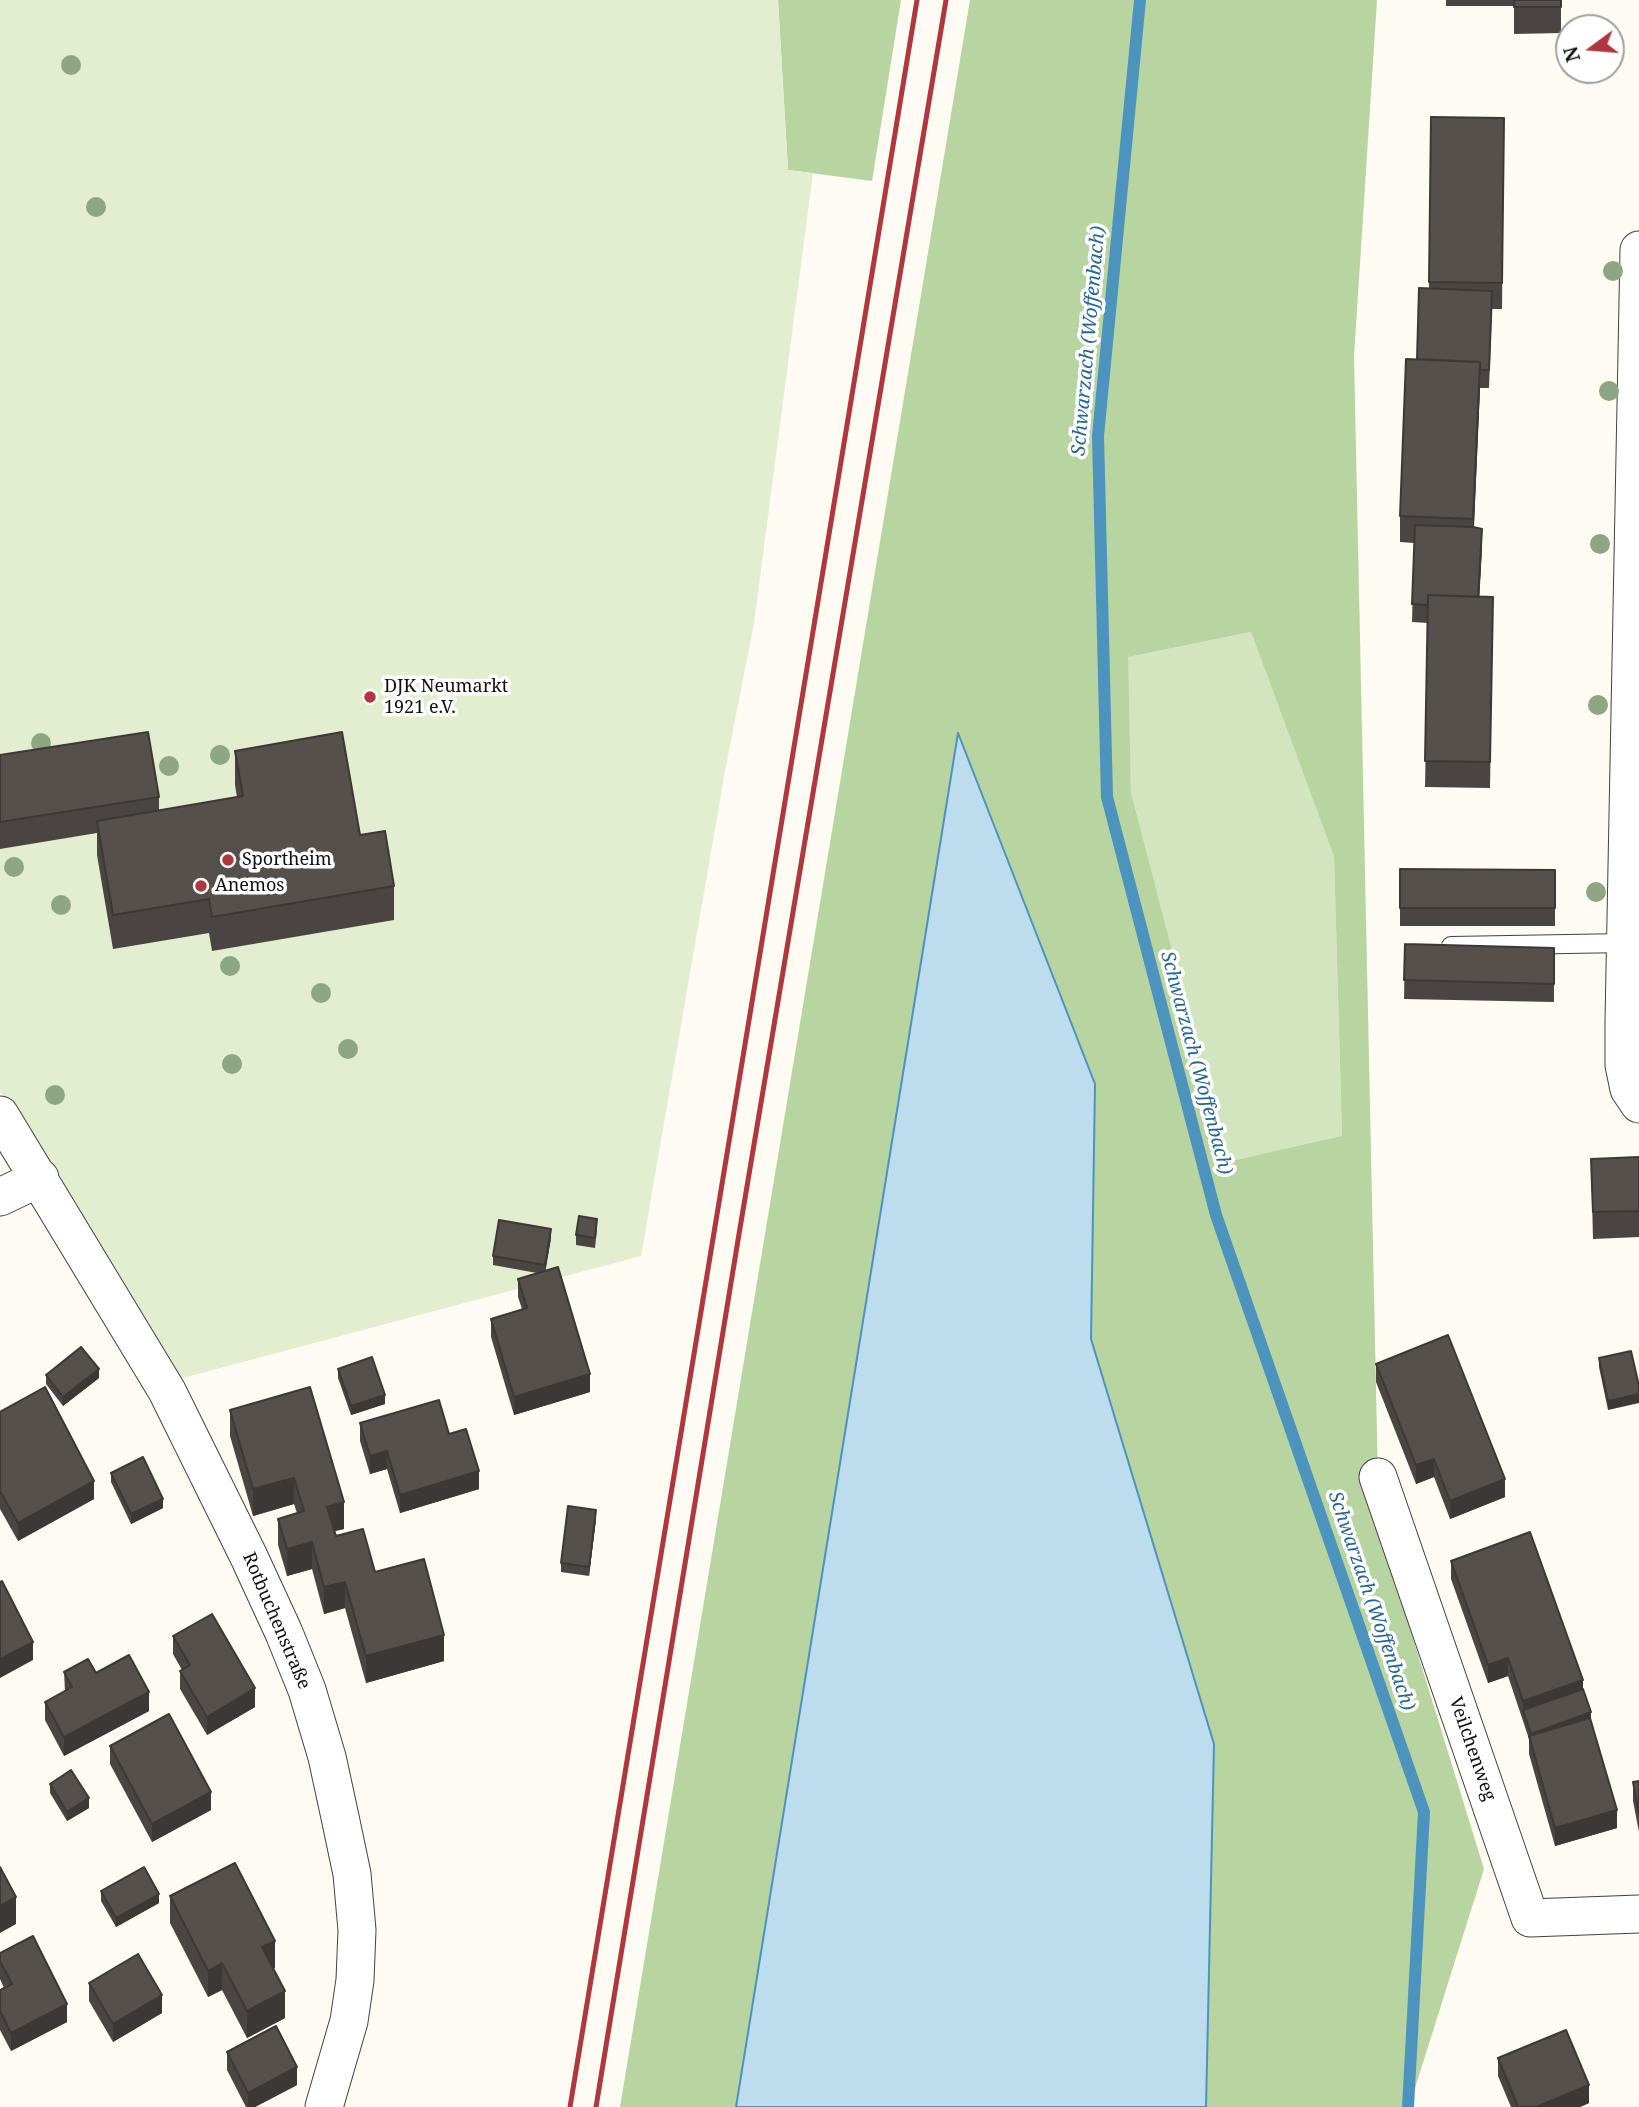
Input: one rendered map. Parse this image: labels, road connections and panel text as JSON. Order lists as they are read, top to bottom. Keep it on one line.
{"streets":{"street":["Rotbuchenstraße","Veilchenweg"]},"water":["Schwarzach (Woffenbach)"],"places":["DJK Neumarkt 1921 e.V.","Sportheim","Anemos"],"north":"left"}
